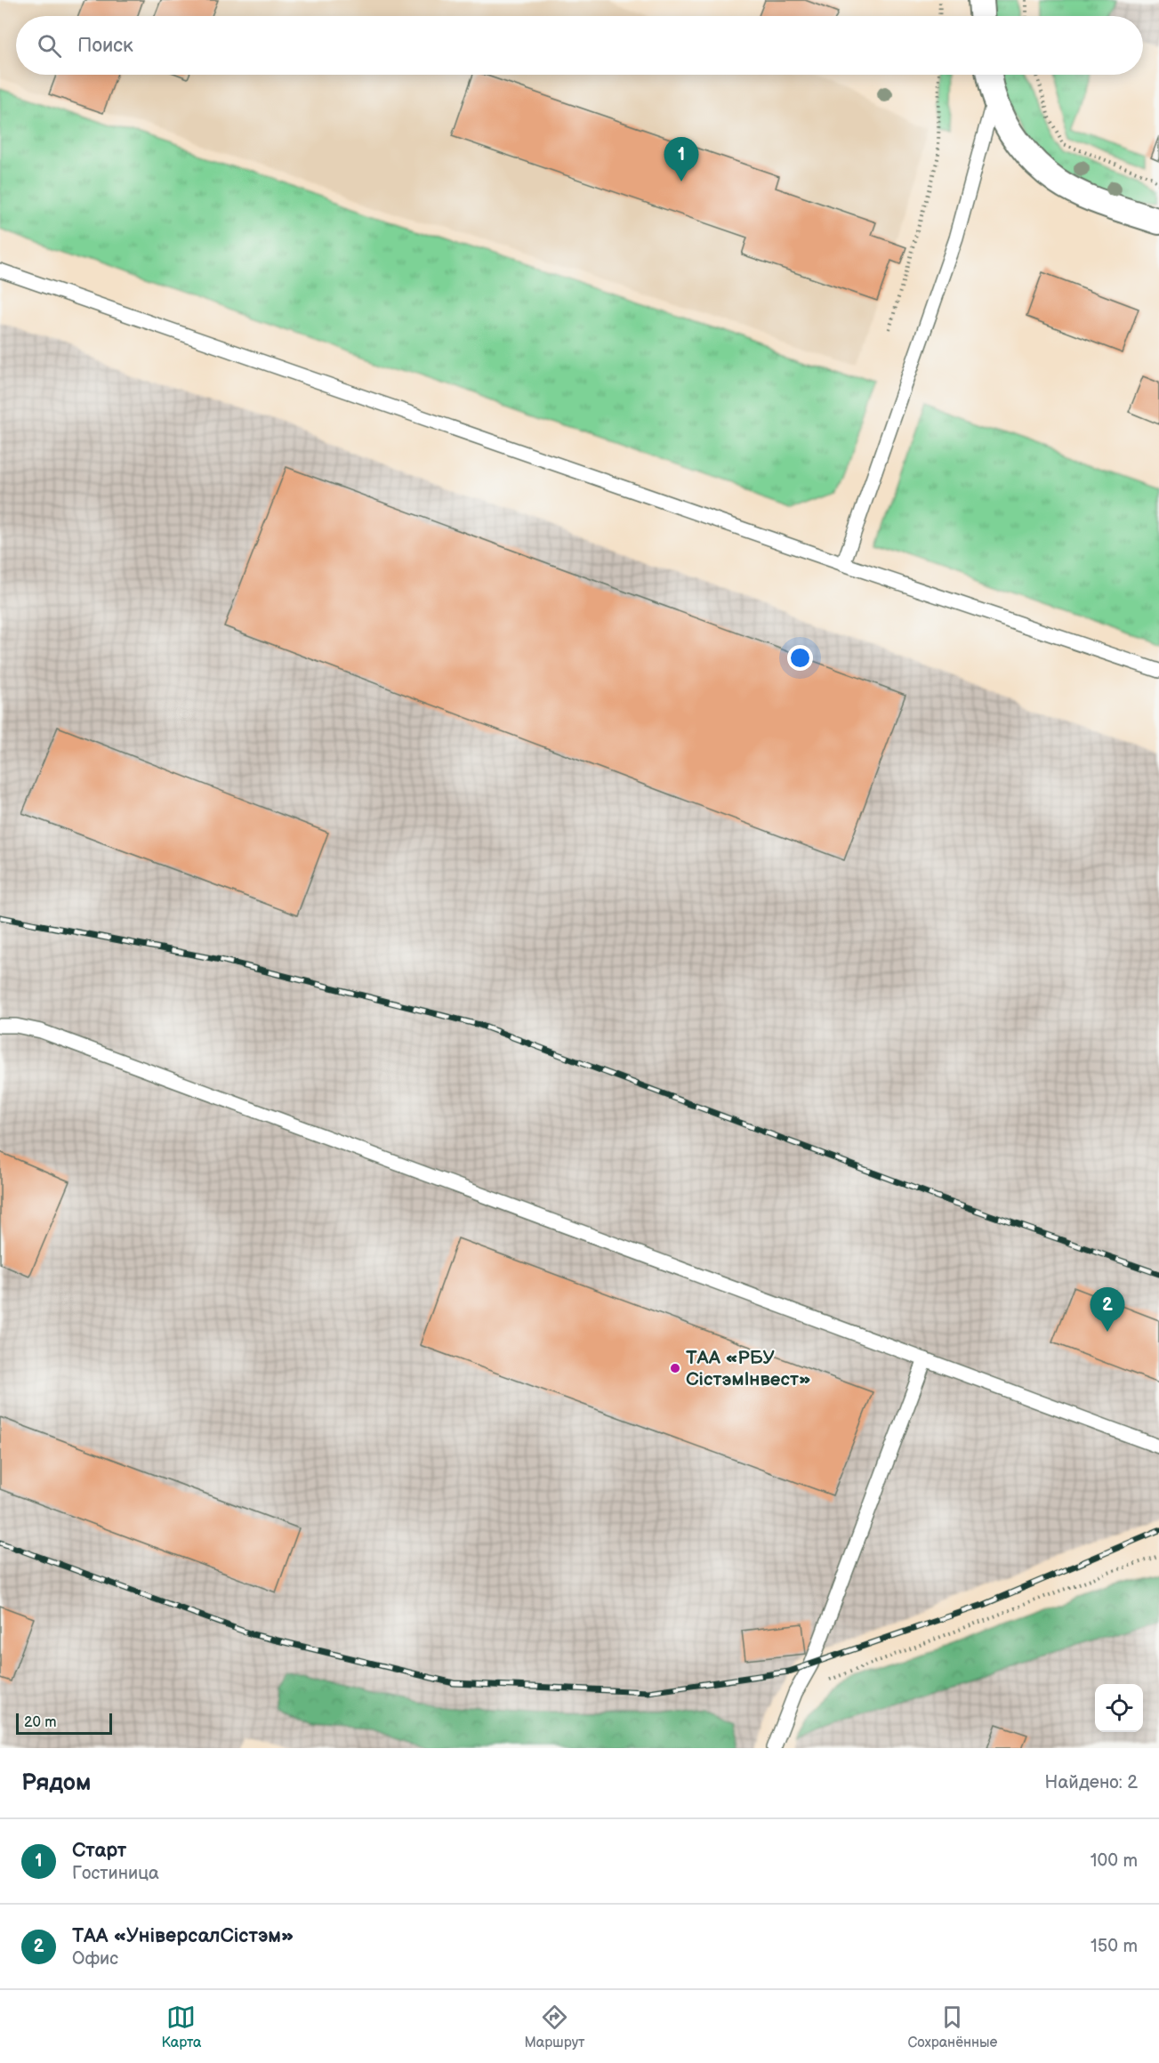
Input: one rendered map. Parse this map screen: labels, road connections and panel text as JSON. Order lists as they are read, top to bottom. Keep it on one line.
{"places":["ТАА «РБУ СістэмІнвест»"],"scale_bar":"20 m","page":{"search":"Поиск","pins":["1","2"],"scale":"20 m","heading":["Рядом","Найдено: 2"],"list":[{"mark":"1","name":"Старт","note":"Гостиница","value":"100 m"},{"mark":"2","name":"ТАА «УніверсалСістэм»","note":"Офис","value":"150 m"}],"nav":["Карта","Маршрут","Сохранённые"]}}
